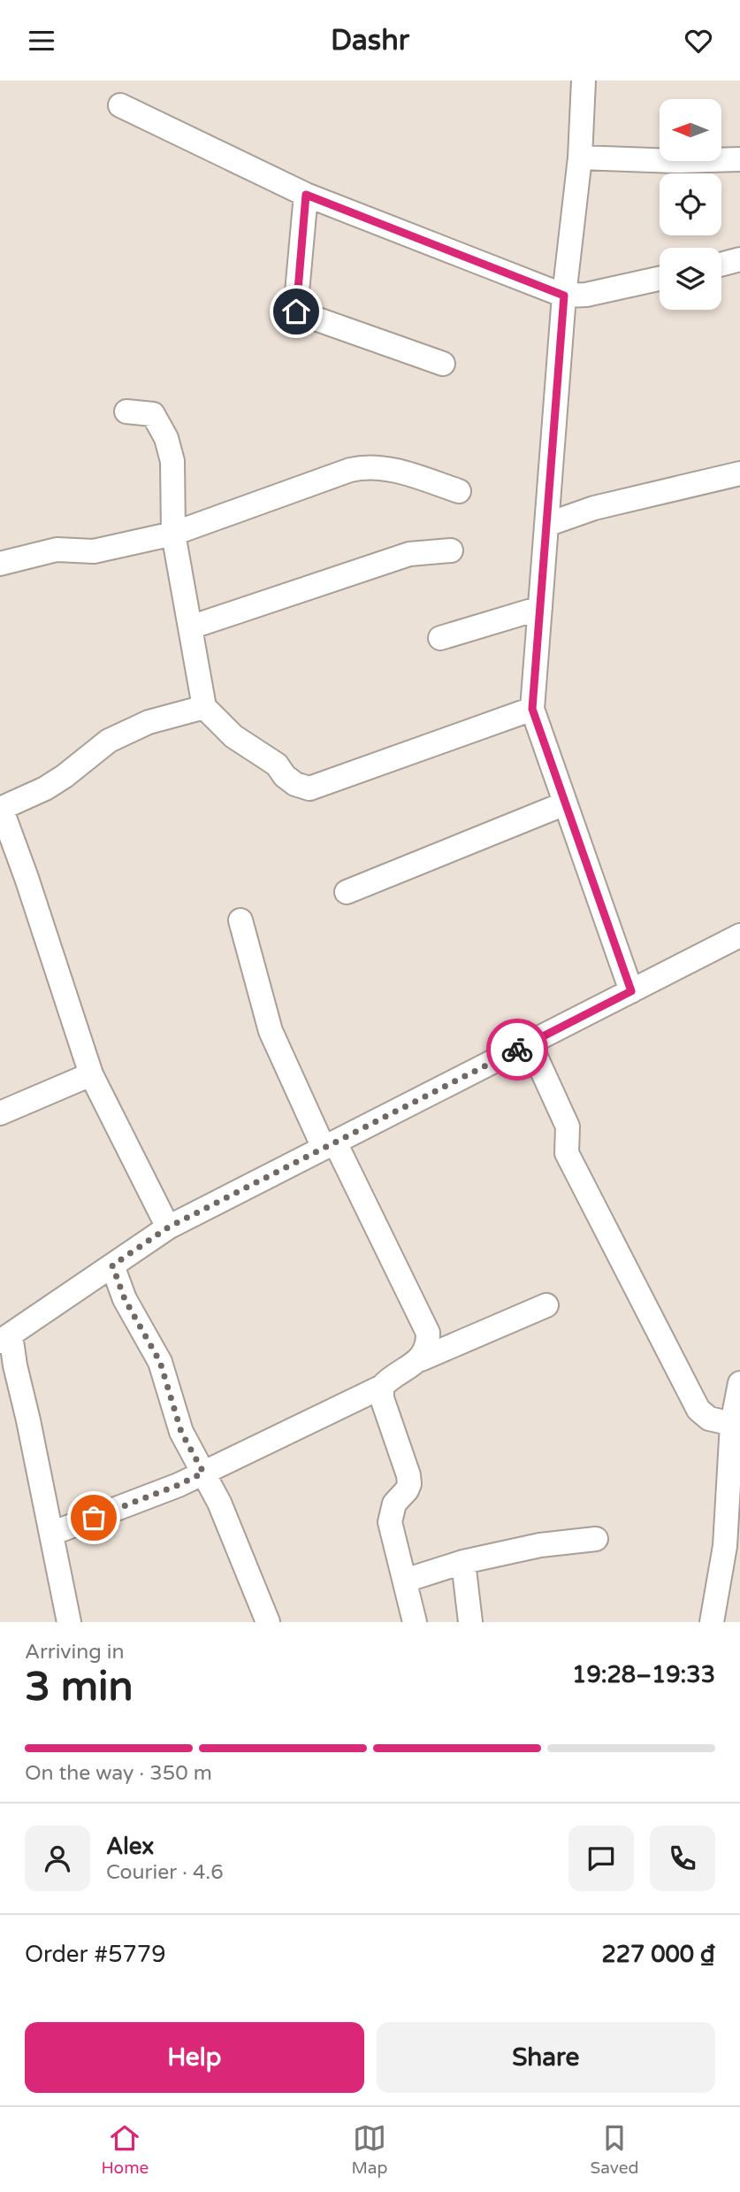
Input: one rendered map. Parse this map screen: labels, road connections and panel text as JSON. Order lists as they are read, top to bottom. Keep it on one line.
{"north":"left","page":{"header":"Dashr","heading":["3 min","Arriving in","19:28–19:33"],"panel":["Alex","Courier · 4.6","Order #5779","227 000 ₫"],"bar":"On the way · 350 m","buttons":["Help","Share"],"tabs":["Home","Map","Saved"]}}
